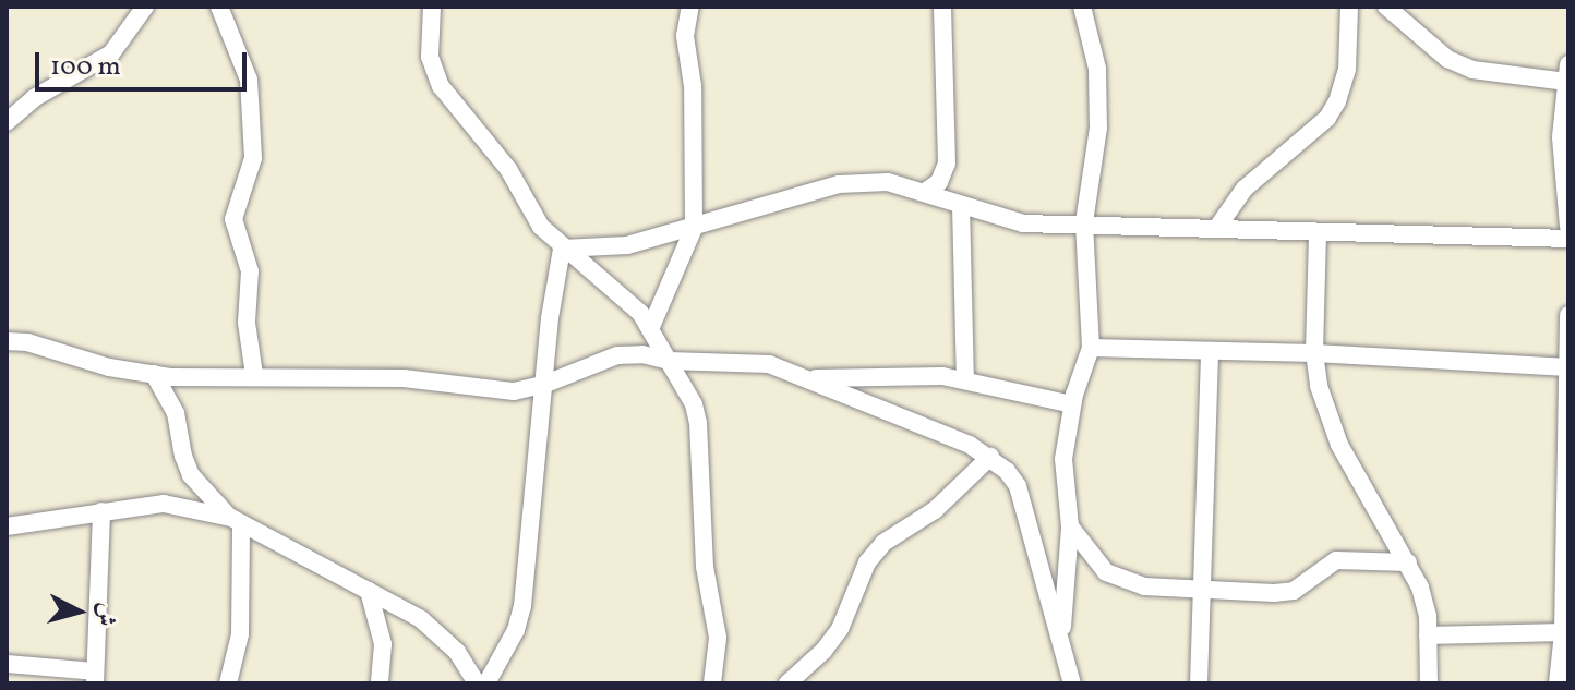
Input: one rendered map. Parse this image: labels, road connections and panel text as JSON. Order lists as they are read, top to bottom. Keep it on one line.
{"scale_bar":"100 m","north":"right"}
